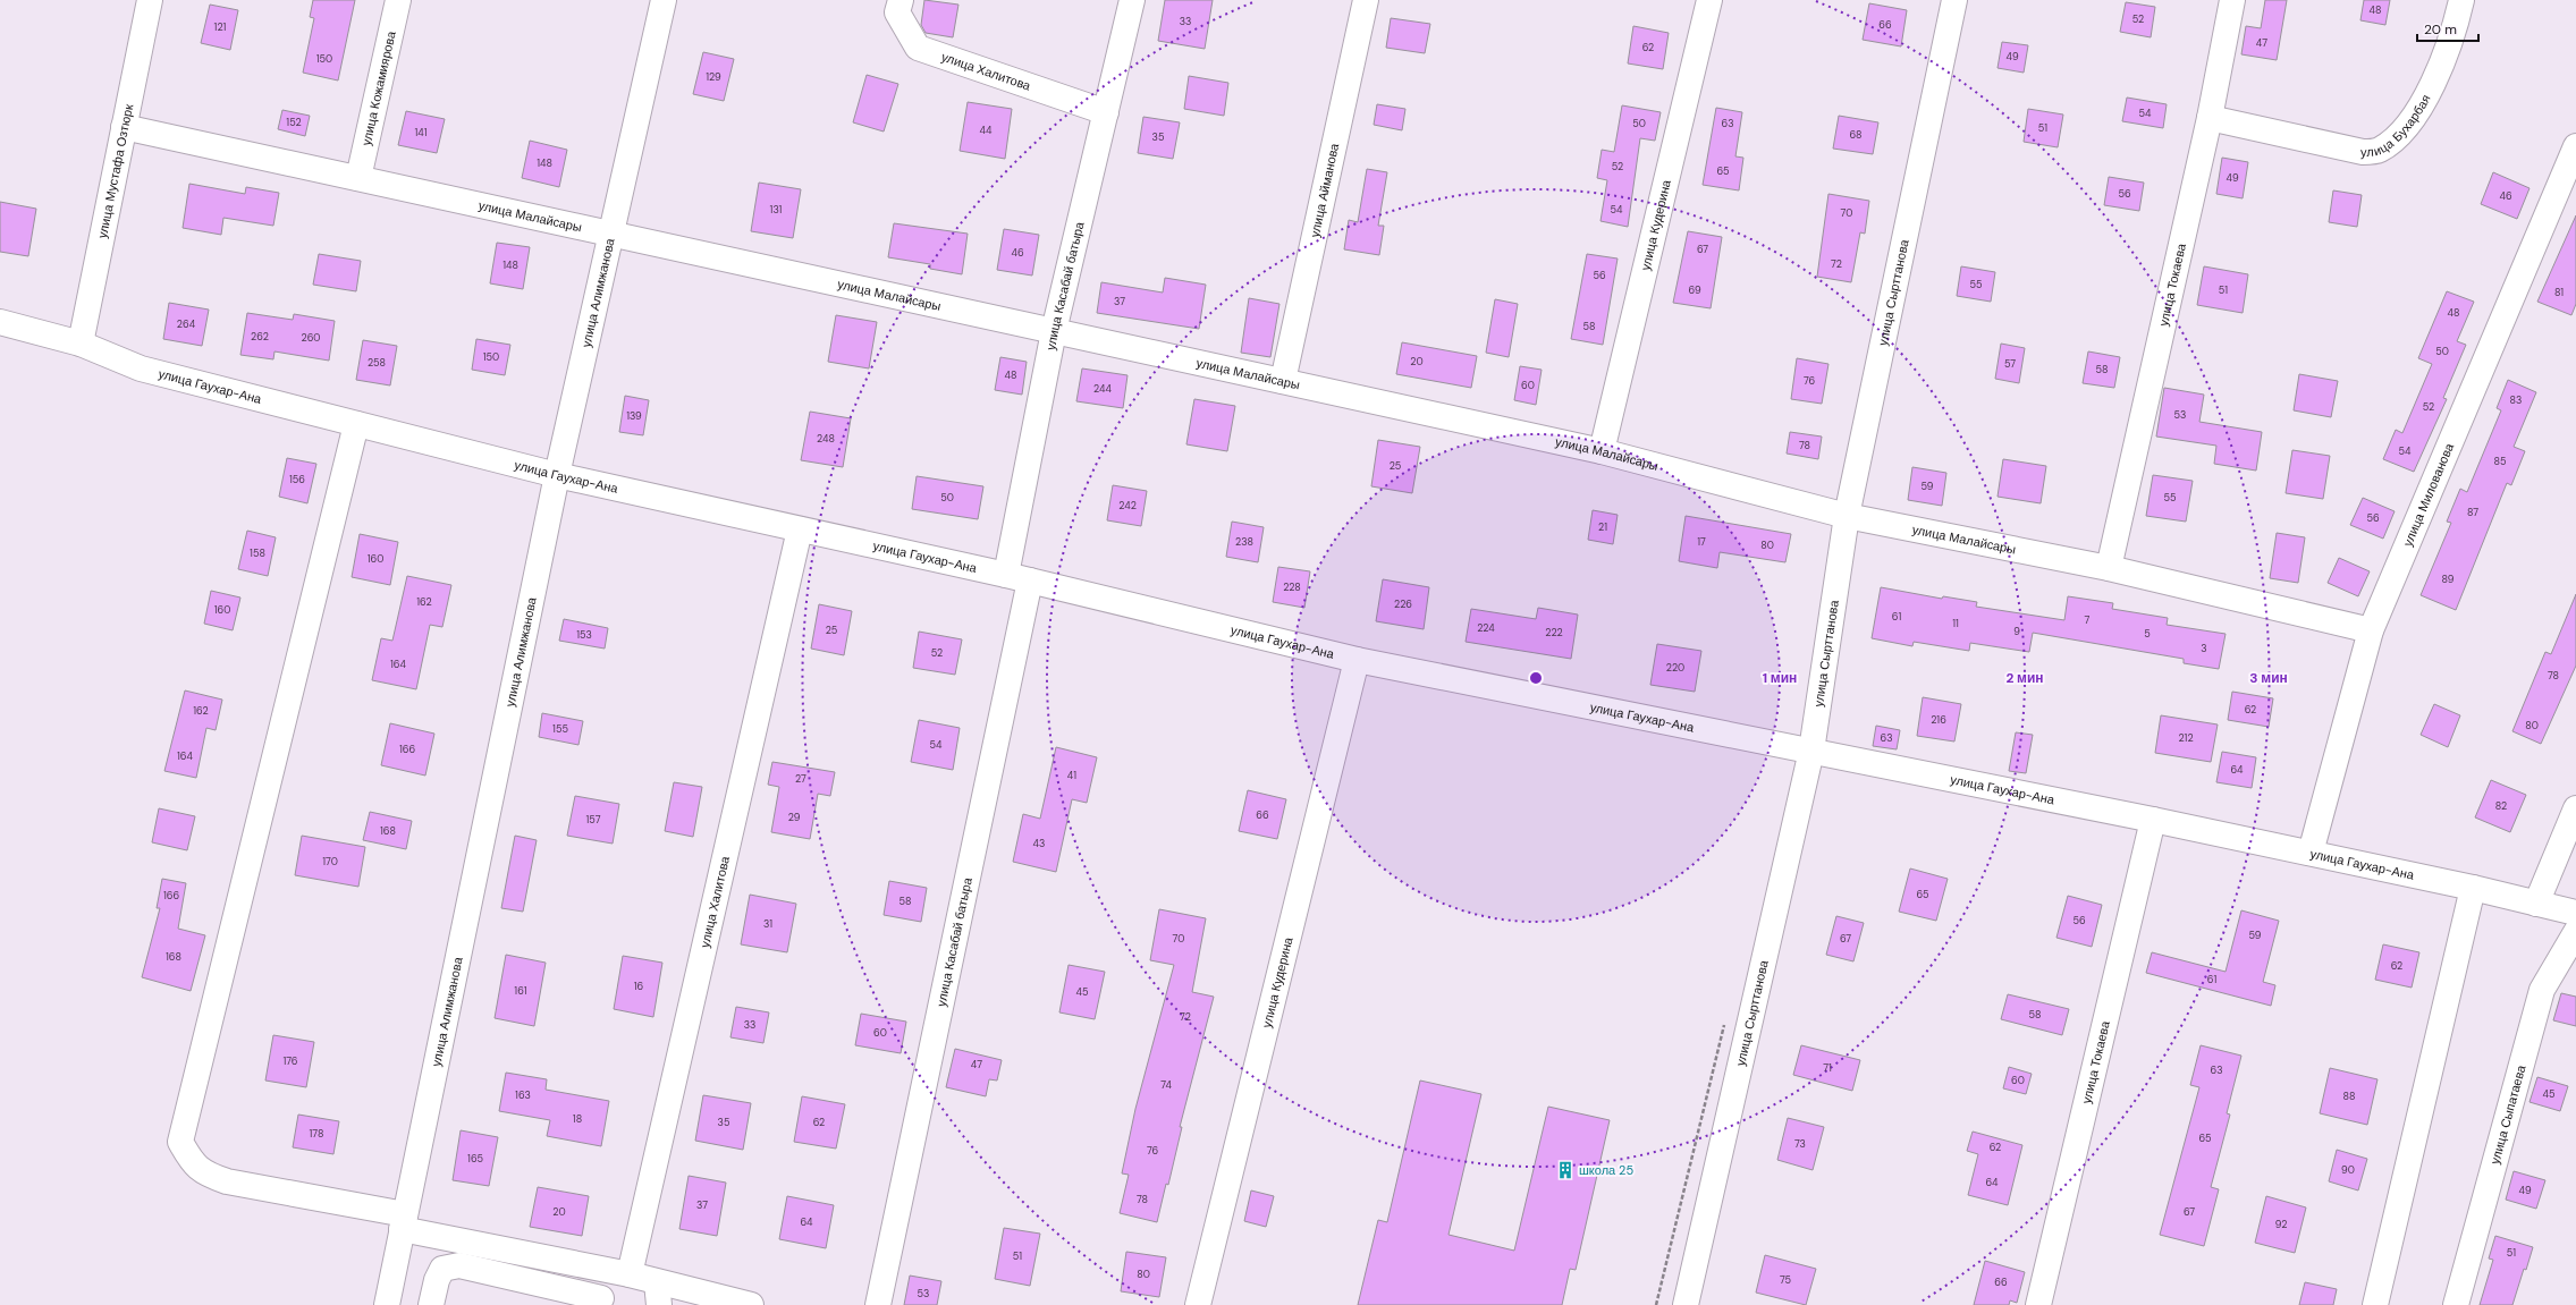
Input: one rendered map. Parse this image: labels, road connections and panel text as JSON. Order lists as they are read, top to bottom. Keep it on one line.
{"streets":{"street":["улица Халитова","улица Кожамиярова","улица Бухарбая","улица Мустафа Озтюрк","улица Айманова","улица Малайсары","улица Кудерина","улица Токаева","улица Касабай батыра","улица Алимжанова","улица Сырттанова","улица Гаухар-Ана","улица Милованова","улица Сыпатаева"]},"crossings":[["улица Халитова","улица Касабай батыра"],["улица Халитова","улица Гаухар-Ана"],["улица Кожамиярова","улица Малайсары"],["улица Бухарбая","улица Токаева"],["улица Мустафа Озтюрк","улица Малайсары"],["улица Мустафа Озтюрк","улица Гаухар-Ана"],["улица Айманова","улица Малайсары"],["улица Малайсары","улица Кудерина"],["улица Малайсары","улица Токаева"],["улица Малайсары","улица Касабай батыра"],["улица Малайсары","улица Алимжанова"],["улица Малайсары","улица Сырттанова"],["улица Малайсары","улица Милованова"],["улица Кудерина","улица Гаухар-Ана"],["улица Токаева","улица Гаухар-Ана"],["улица Касабай батыра","улица Гаухар-Ана"],["улица Алимжанова","улица Гаухар-Ана"],["улица Сырттанова","улица Гаухар-Ана"],["улица Гаухар-Ана","улица Милованова"]],"places":{"building":["школа 25"]},"house_numbers":["48","52","33","66","121","47","62","49","150","129","54","152","50","63","51","44","141","68","35","148","52","65","49","56","46","131","54","70","67","46","72","148","56","55","69","51","81","37","48","264","58","262","260","50","150","20","258","57","58","48","76","60","244","83","52","53","139","248","78","54","85","25","156","59","50","55","242","87","56","21","238","17","80","158","160","89","228","162","226","160","61","7","11","224","25","9","222","5","153","3","52","164","220","78","62","162","216","80","155","63","212","54","166","164","64","41","27","82","66","29","157","168","43","170","65","166","58","56","31","59","70","67","168","62","61","16","161","45","58","72","33","60","176","47","71","63","60","74","45","163","88","18","35","62","178","65","73","62","76","165","90","64","49","78","37","20","67","64","92","51","51","80","75","66","53"],"scale_bar":"20 m","rings":["1 мин","2 мин","3 мин"]}
